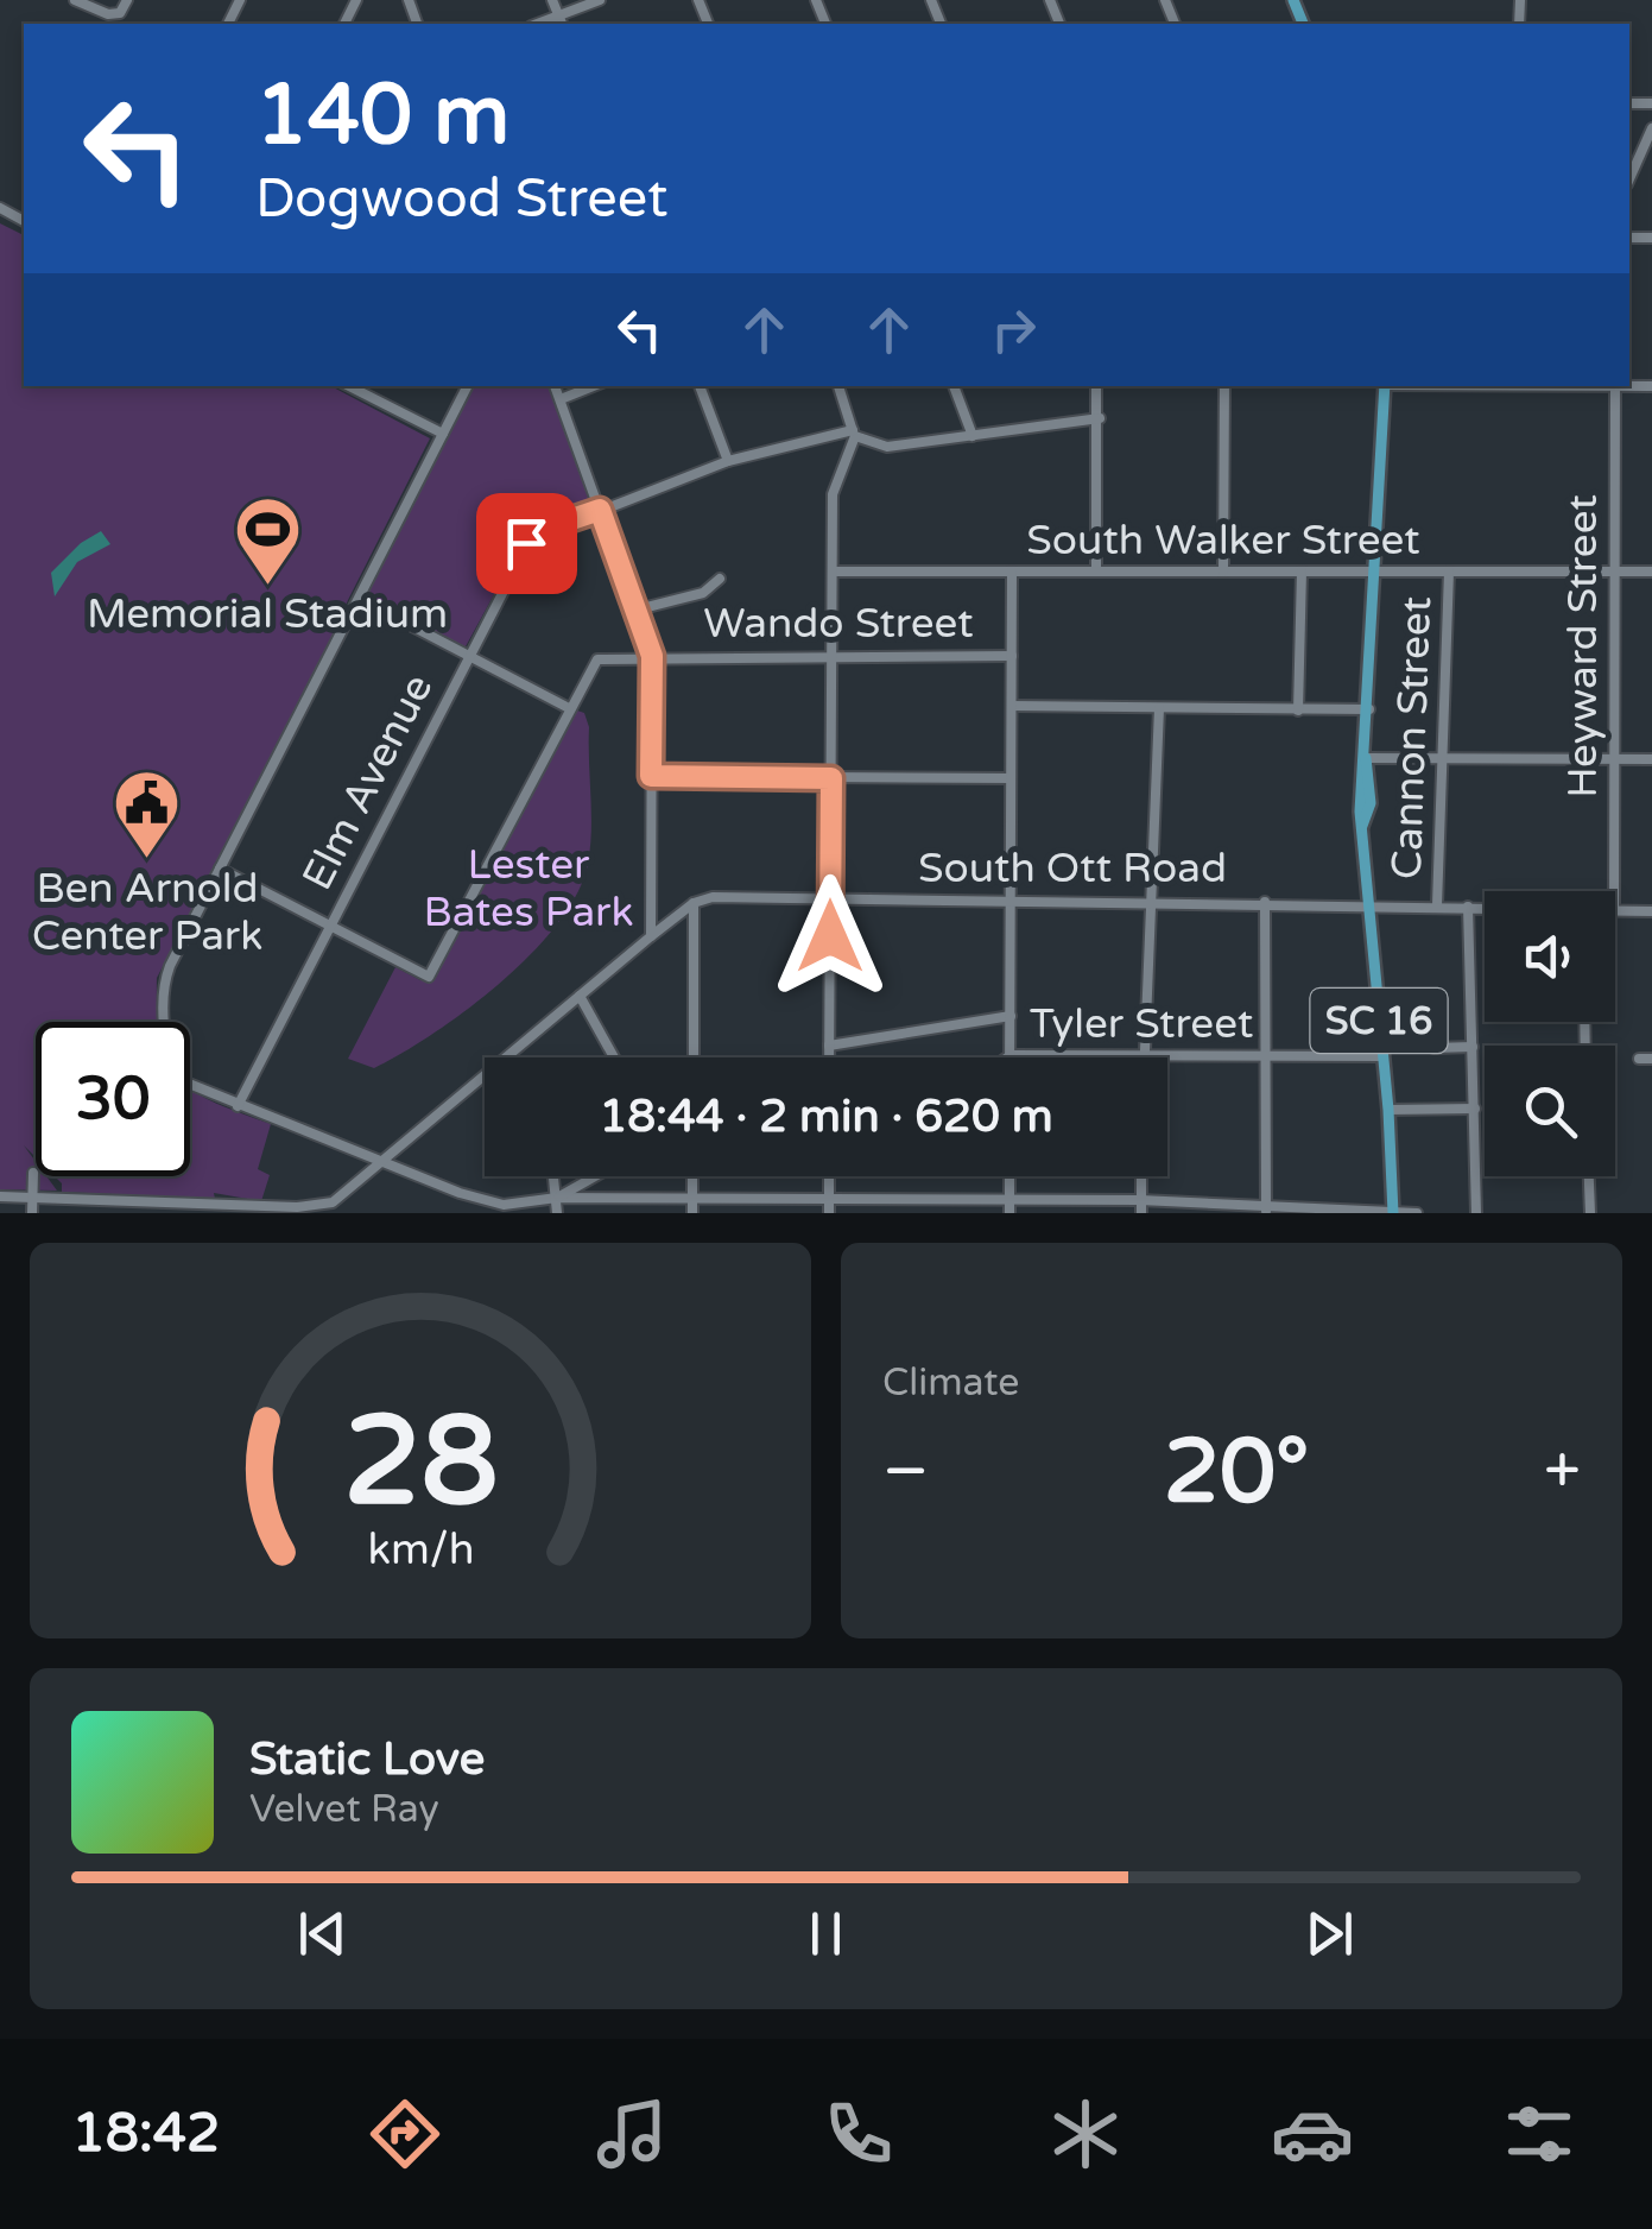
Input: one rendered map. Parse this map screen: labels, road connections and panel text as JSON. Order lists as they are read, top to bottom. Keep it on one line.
{"streets":{"main road":["SC 16"],"street":["South Walker Street","Wando Street","Heyward Street","Cannon Street","Elm Avenue","South Ott Road","Tyler Street"]},"crossings":[["South Walker Street","Heyward Street"],["South Walker Street","Cannon Street"],["South Walker Street","SC 16"],["Wando Street","Elm Avenue"],["Cannon Street","South Ott Road"],["South Ott Road","SC 16"],["SC 16","Tyler Street"]],"parks":["Lester Bates Park"],"places":{"sports":["Memorial Stadium"],"public building":["Ben Arnold Center Park"]},"page":{"turn":["140 m","Dogwood Street"],"limit":"30","trip":"18:44 · 2 min · 620 m","tile":"Climate","heat":["−","20°","+"],"song":["Static Love","Velvet Ray"],"tabs":"18:42","gauge":["28","km/h"]}}
